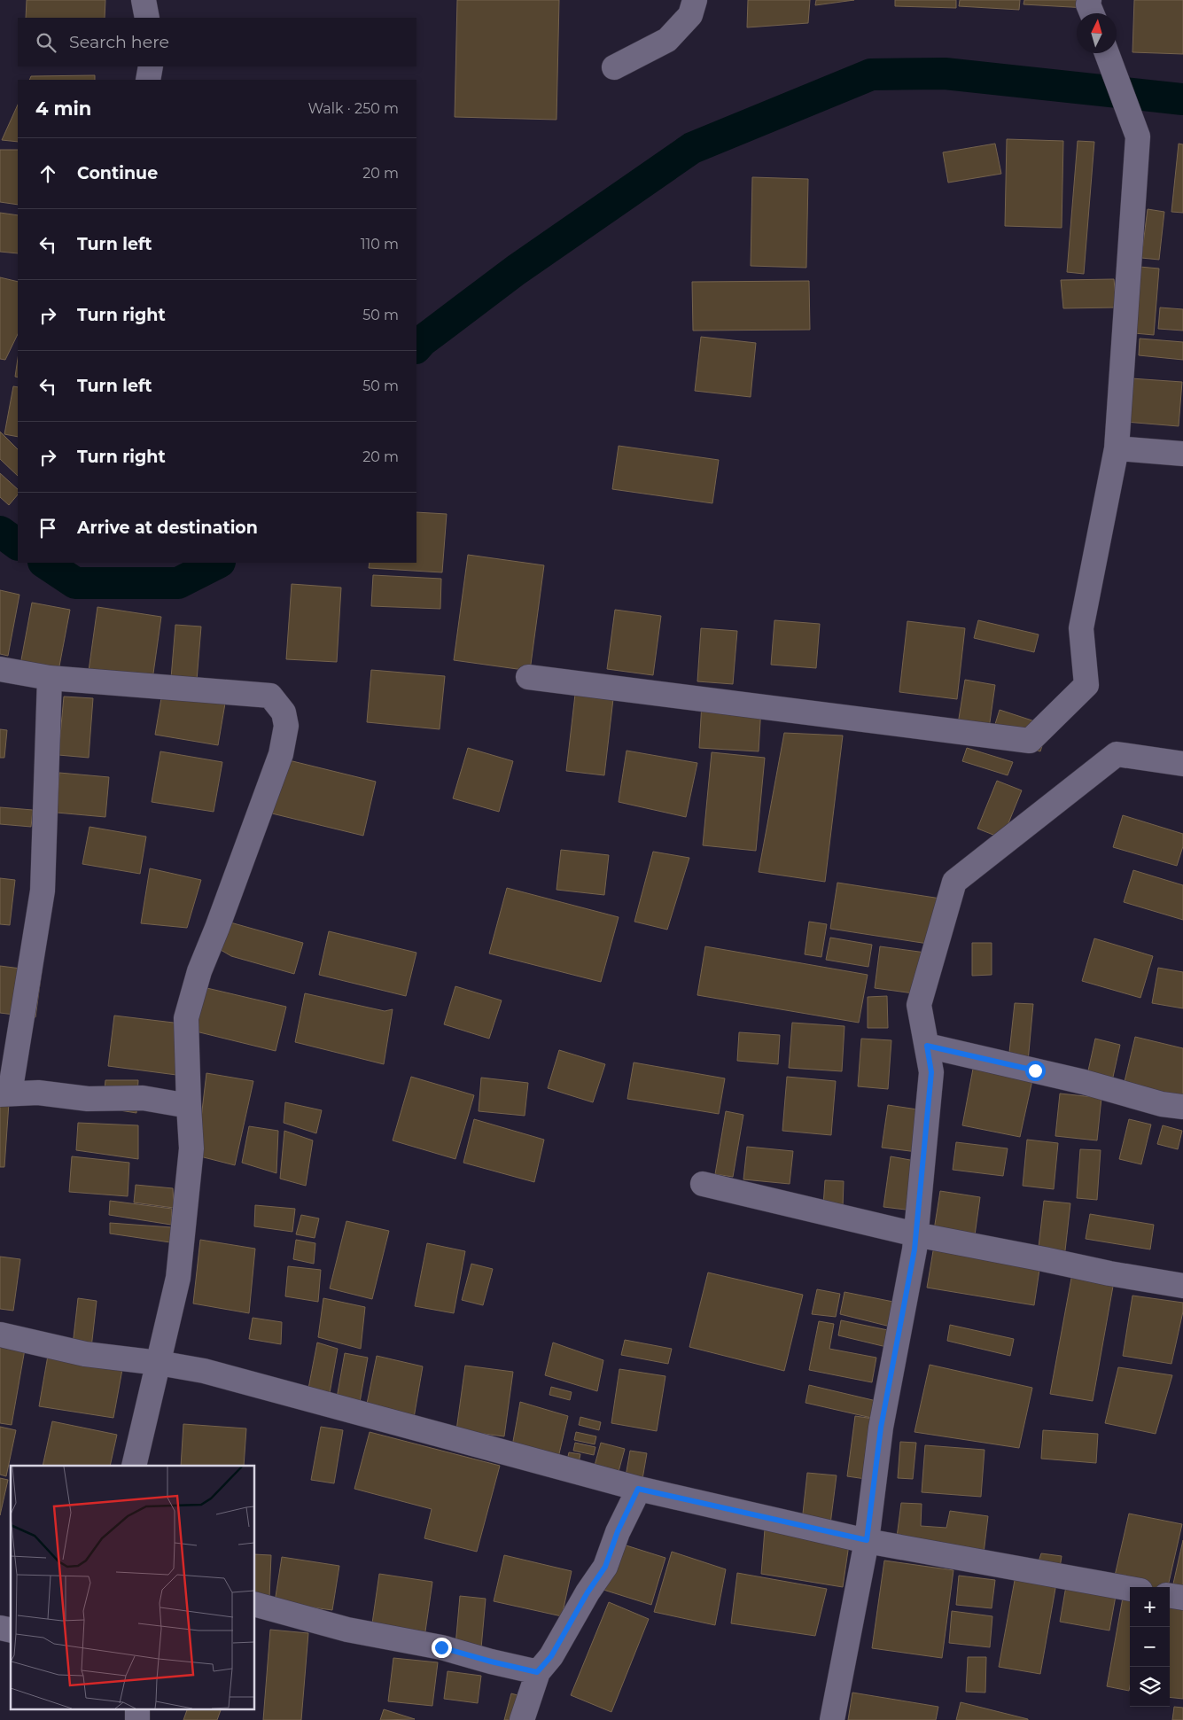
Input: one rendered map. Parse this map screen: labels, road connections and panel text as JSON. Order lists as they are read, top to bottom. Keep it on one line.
{"north":"top","page":{"search":"Search here","heading":["4 min","Walk · 250 m"],"list":[["Continue","20 m"],["Turn left","110 m"],["Turn right","50 m"],["Turn left","50 m"],["Turn right","20 m"],"Arrive at destination"],"map_buttons":["+","−"]}}
